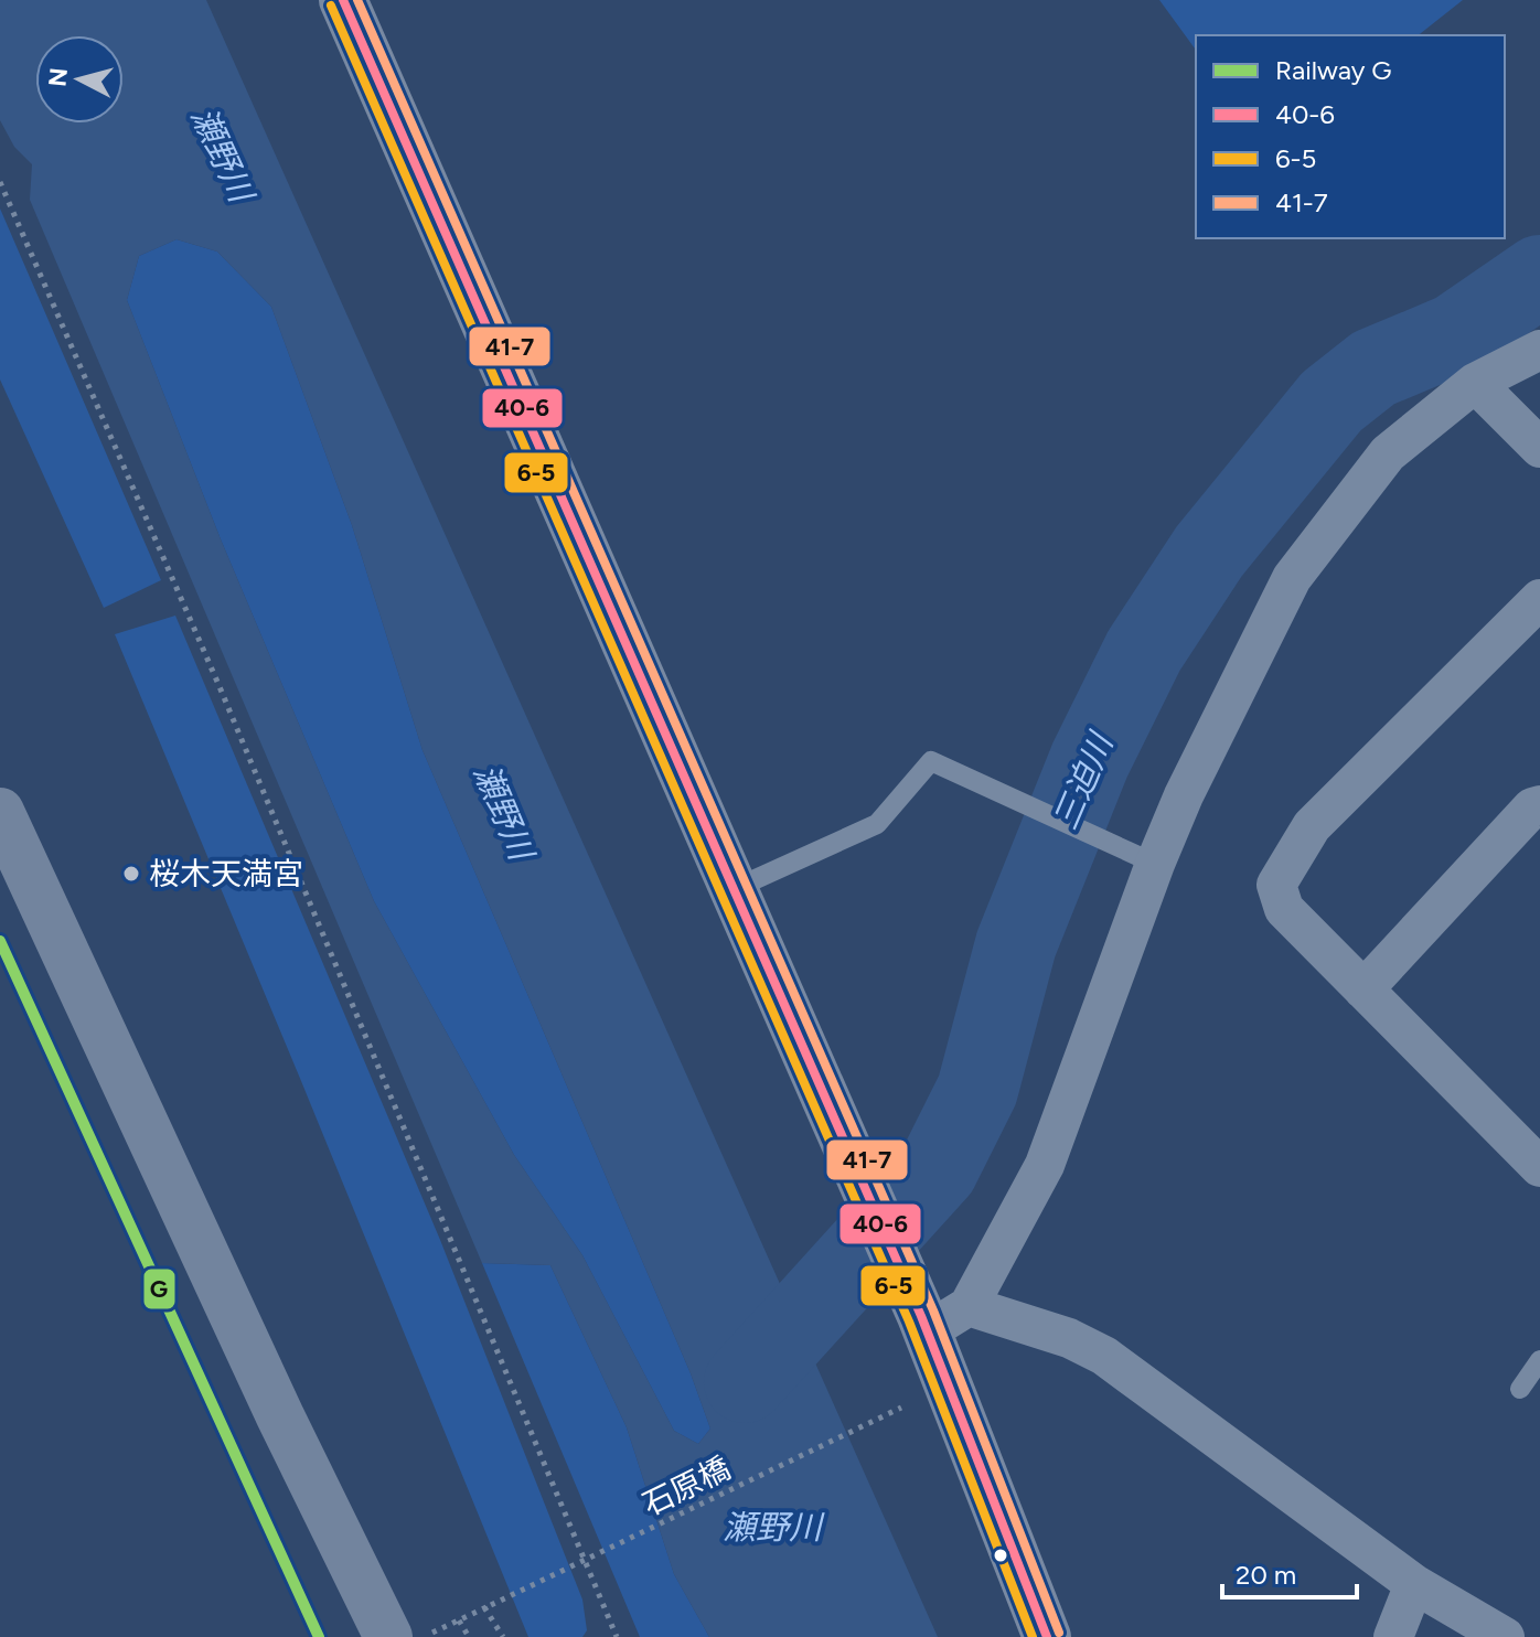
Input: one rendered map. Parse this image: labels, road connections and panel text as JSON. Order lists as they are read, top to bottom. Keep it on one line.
{"streets":{"path":["石原橋"]},"water":["瀬野川","三迫川"],"places":["桜木天満宮"],"lines":["transit line 40-6","transit line 41-7","transit line 6-5","rail line G"],"legend":["Railway G","40-6","6-5","41-7"],"scale_bar":"20 m","north":"left"}
